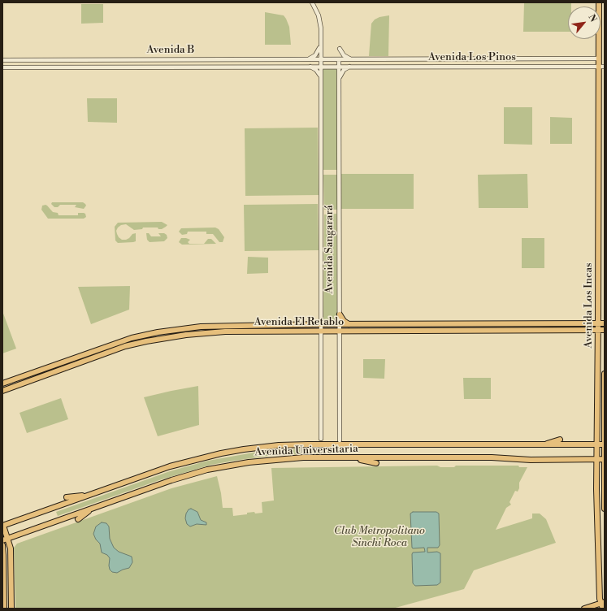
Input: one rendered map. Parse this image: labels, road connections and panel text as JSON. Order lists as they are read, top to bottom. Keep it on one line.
{"streets":{"main road":["Avenida Los Incas","Avenida El Retablo","Avenida Universitaria"],"street":["Avenida B","Avenida Los Pinos","Avenida Sangarará"]},"crossings":[["Avenida B","Avenida Los Pinos"],["Avenida B","Avenida Sangarará"],["Avenida Los Pinos","Avenida Sangarará"],["Avenida Los Pinos","Avenida Los Incas"],["Avenida Sangarará","Avenida El Retablo"],["Avenida Los Incas","Avenida El Retablo"],["Avenida Los Incas","Avenida Universitaria"]],"parks":["Club Metropolitano Sinchi Roca"],"north":"top right"}
